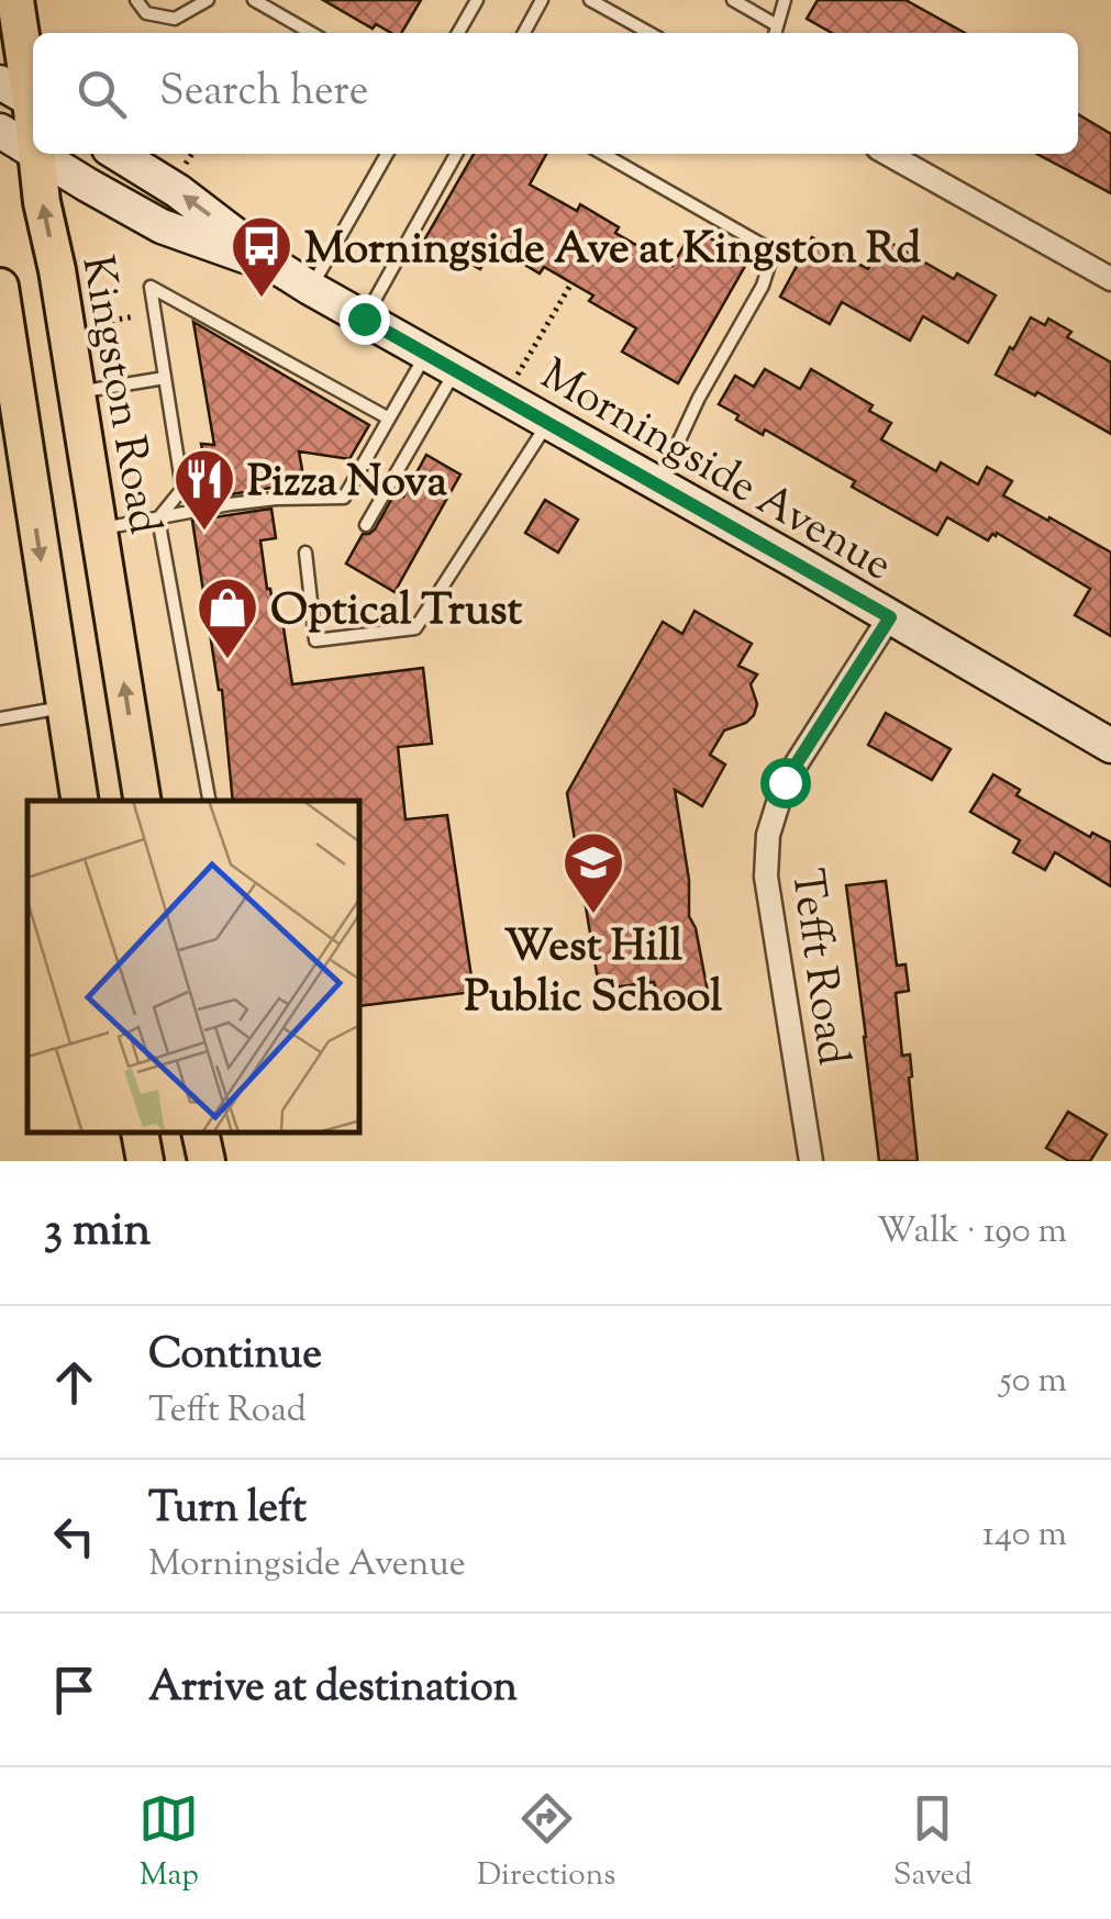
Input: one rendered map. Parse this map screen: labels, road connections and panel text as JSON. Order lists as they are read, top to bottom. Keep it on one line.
{"streets":{"main road":["Kingston Road","Morningside Avenue"],"street":["Tefft Road"]},"crossings":[["Kingston Road","Morningside Avenue"],["Morningside Avenue","Tefft Road"]],"places":{"bus stop":["Morningside Ave at Kingston Rd"],"restaurant":["Pizza Nova"],"shop":["Optical Trust"],"school or university":["West Hill Public School"]},"page":{"search":"Search here","heading":["3 min","Walk · 190 m"],"list":[["Continue","Tefft Road","50 m"],["Turn left","Morningside Avenue","140 m"],"Arrive at destination"],"nav":["Map","Directions","Saved"]}}
